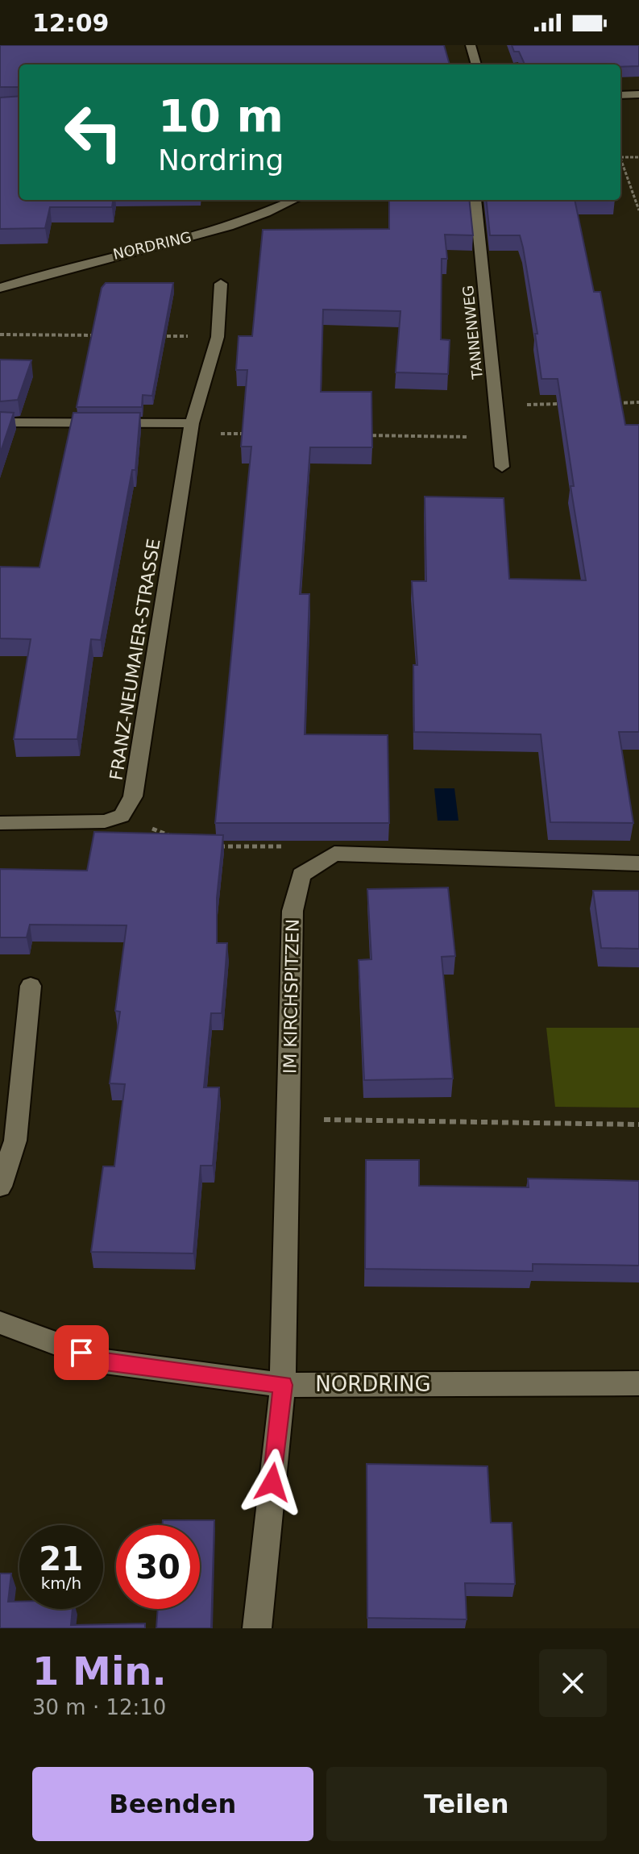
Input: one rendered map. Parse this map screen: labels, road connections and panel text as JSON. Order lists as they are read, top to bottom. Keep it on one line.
{"streets":{"street":["NORDRING","TANNENWEG","FRANZ-NEUMAIER-STRASSE","IM KIRCHSPITZEN"]},"crossings":[["NORDRING","IM KIRCHSPITZEN"]],"page":{"status":"12:09","turn":["10 m","Nordring"],"speed":"21 km/h","limit":"30","heading":["1 Min.","30 m · 12:10"],"buttons":["Beenden","Teilen"]}}
